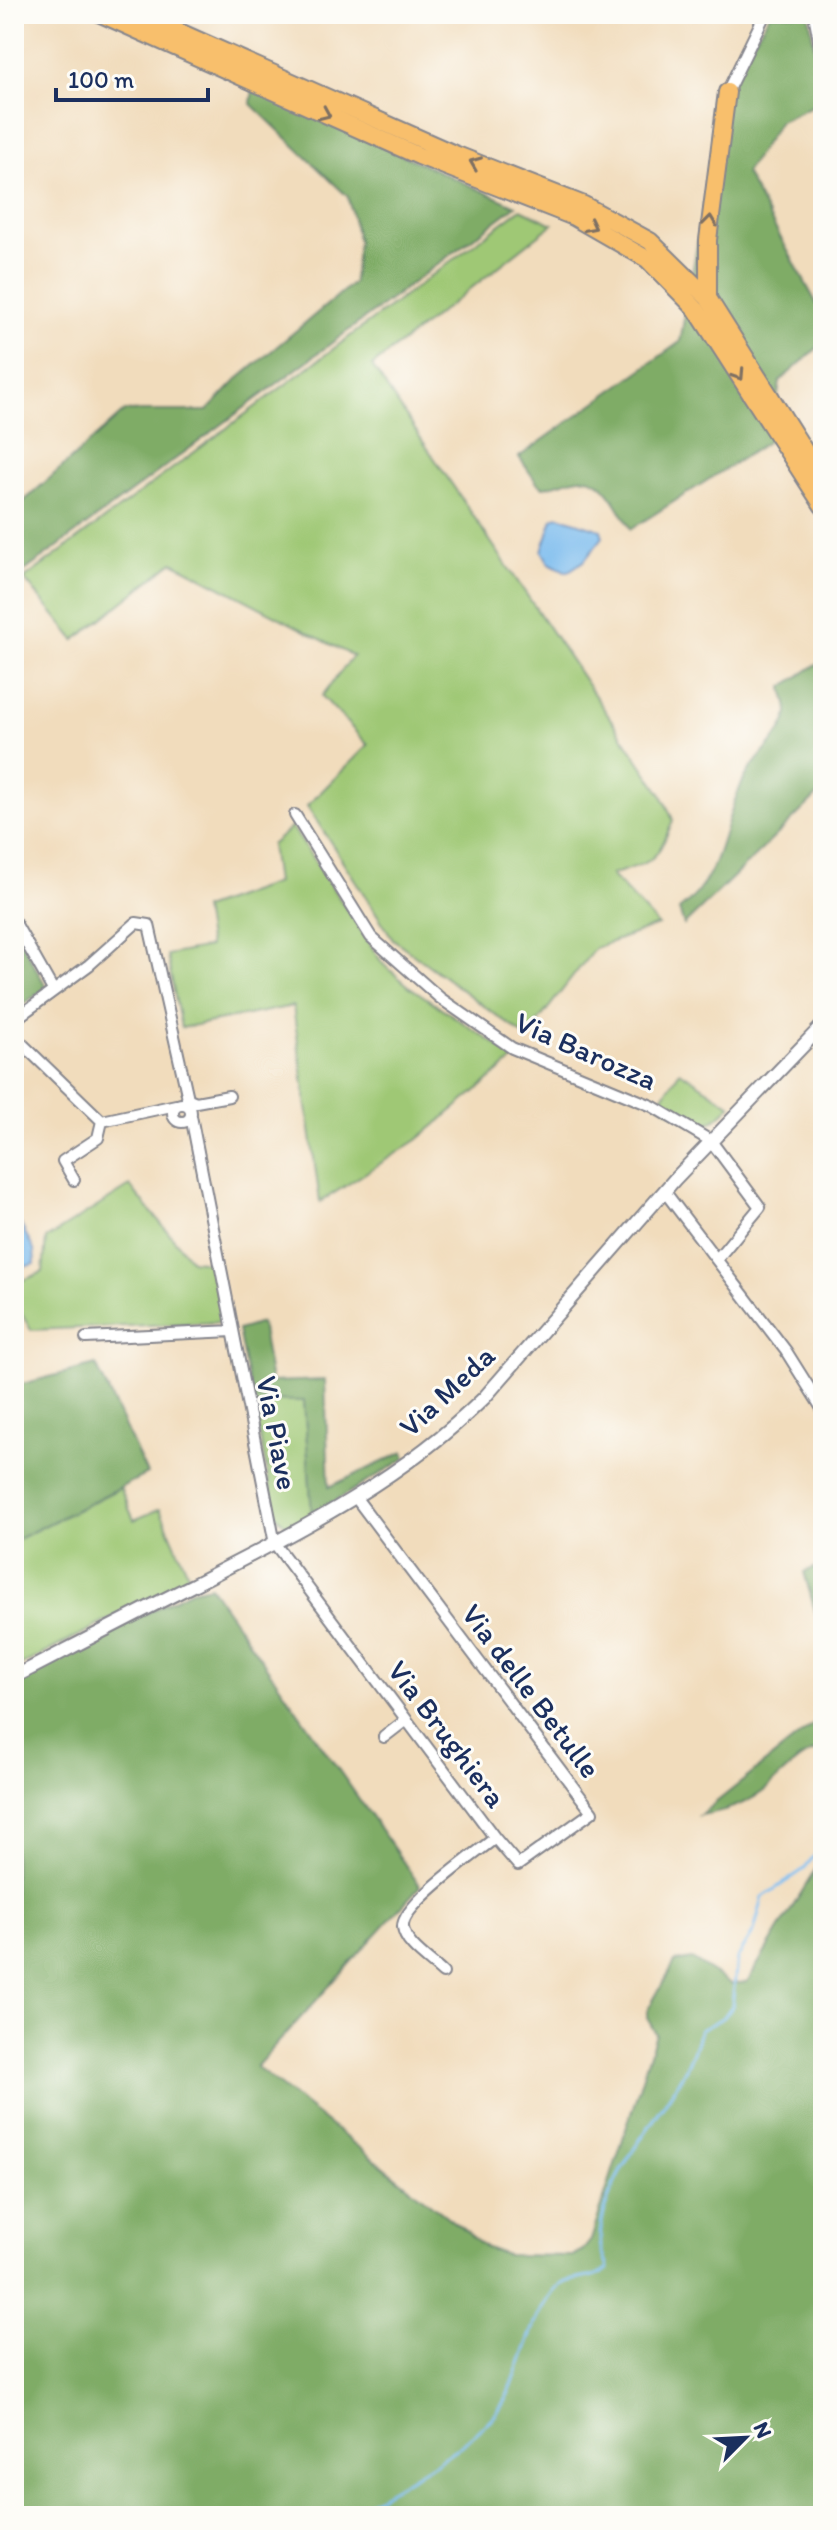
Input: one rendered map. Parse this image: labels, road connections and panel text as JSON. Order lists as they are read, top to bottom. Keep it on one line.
{"streets":{"street":["Via Barozza","Via Meda","Via Piave","Via delle Betulle","Via Brughiera"]},"crossings":[["Via Barozza","Via Meda"],["Via Meda","Via Piave"],["Via Meda","Via delle Betulle"],["Via Meda","Via Brughiera"],["Via Piave","Via Brughiera"],["Via delle Betulle","Via Brughiera"]],"scale_bar":"100 m","north":"top right"}
